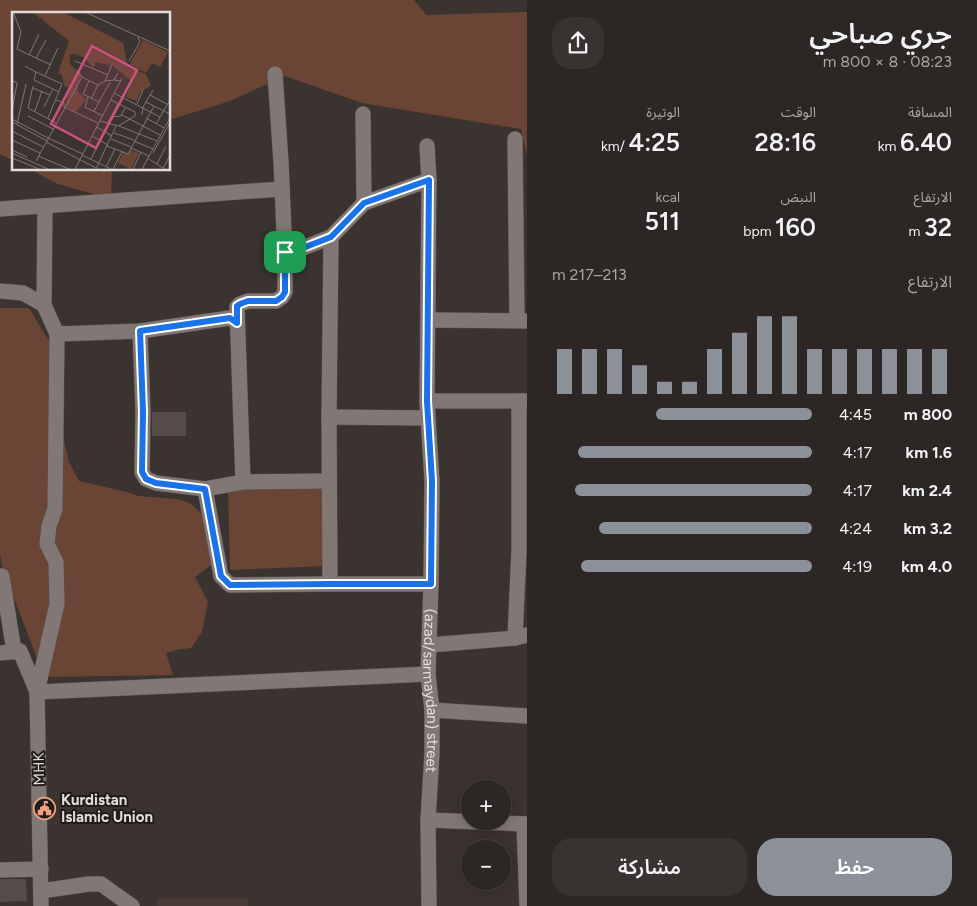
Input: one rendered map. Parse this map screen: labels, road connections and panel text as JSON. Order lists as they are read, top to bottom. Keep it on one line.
{"streets":{"street":["(azad/sarmaydan) street","MHK"]},"places":{"public building":["Kurdistan Islamic Union"]},"page":{"heading":["جري صباحي","08:23 · 8 × 800 m"],"stats":[["المسافة","6.40 km"],["الوقت","28:16"],["الوتيرة","4:25 /km"],["الارتفاع","32 m"],["النبض","160 bpm"],["kcal","511"]],"chart":["الارتفاع","213–217 m"],"list":[{"name":"800 m","note":"4:45"},{"name":"1.6 km","note":"4:17"},{"name":"2.4 km","note":"4:17"},{"name":"3.2 km","note":"4:24"},{"name":"4.0 km","note":"4:19"}],"map_buttons":["+","−"],"buttons":["حفظ","مشاركة"]}}
